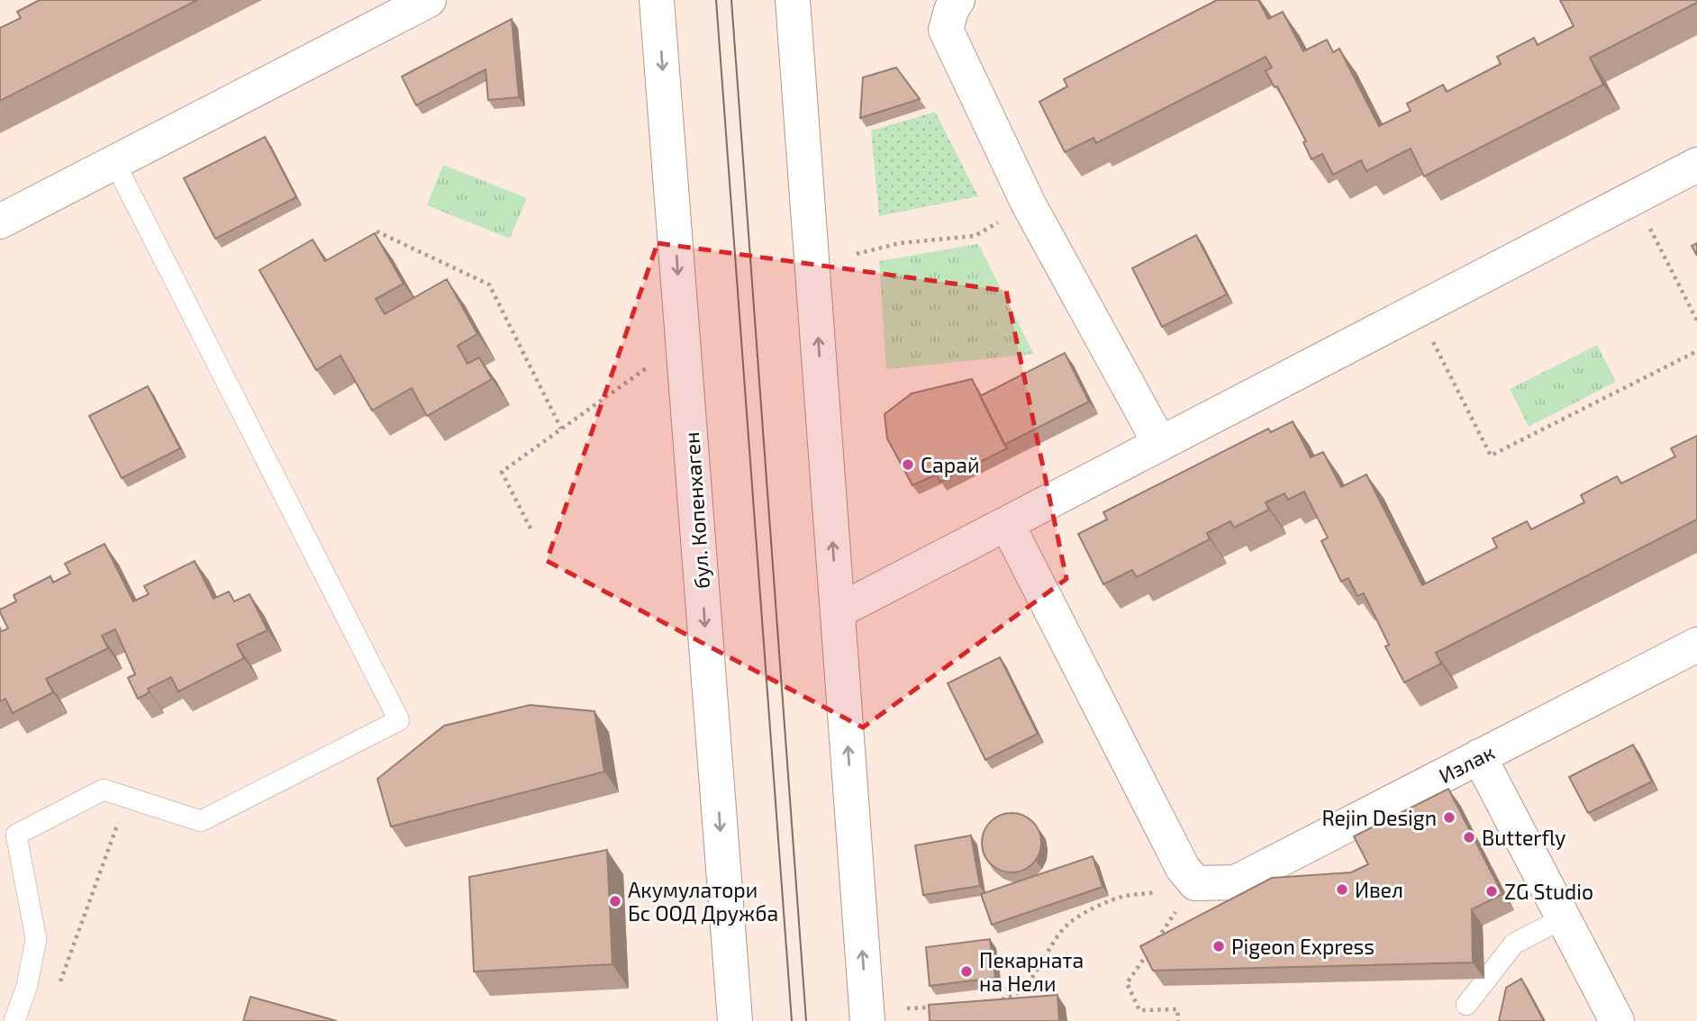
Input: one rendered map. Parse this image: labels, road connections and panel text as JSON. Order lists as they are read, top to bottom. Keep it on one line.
{"streets":{"street":["бул. Копенхаген","Излак"]},"places":["Сарай","Rejin Design","Butterfly","Ивел","ZG Studio","Акумулатори Бс ООД Дружба","Pigeon Express","Пекарната на Нели"]}
